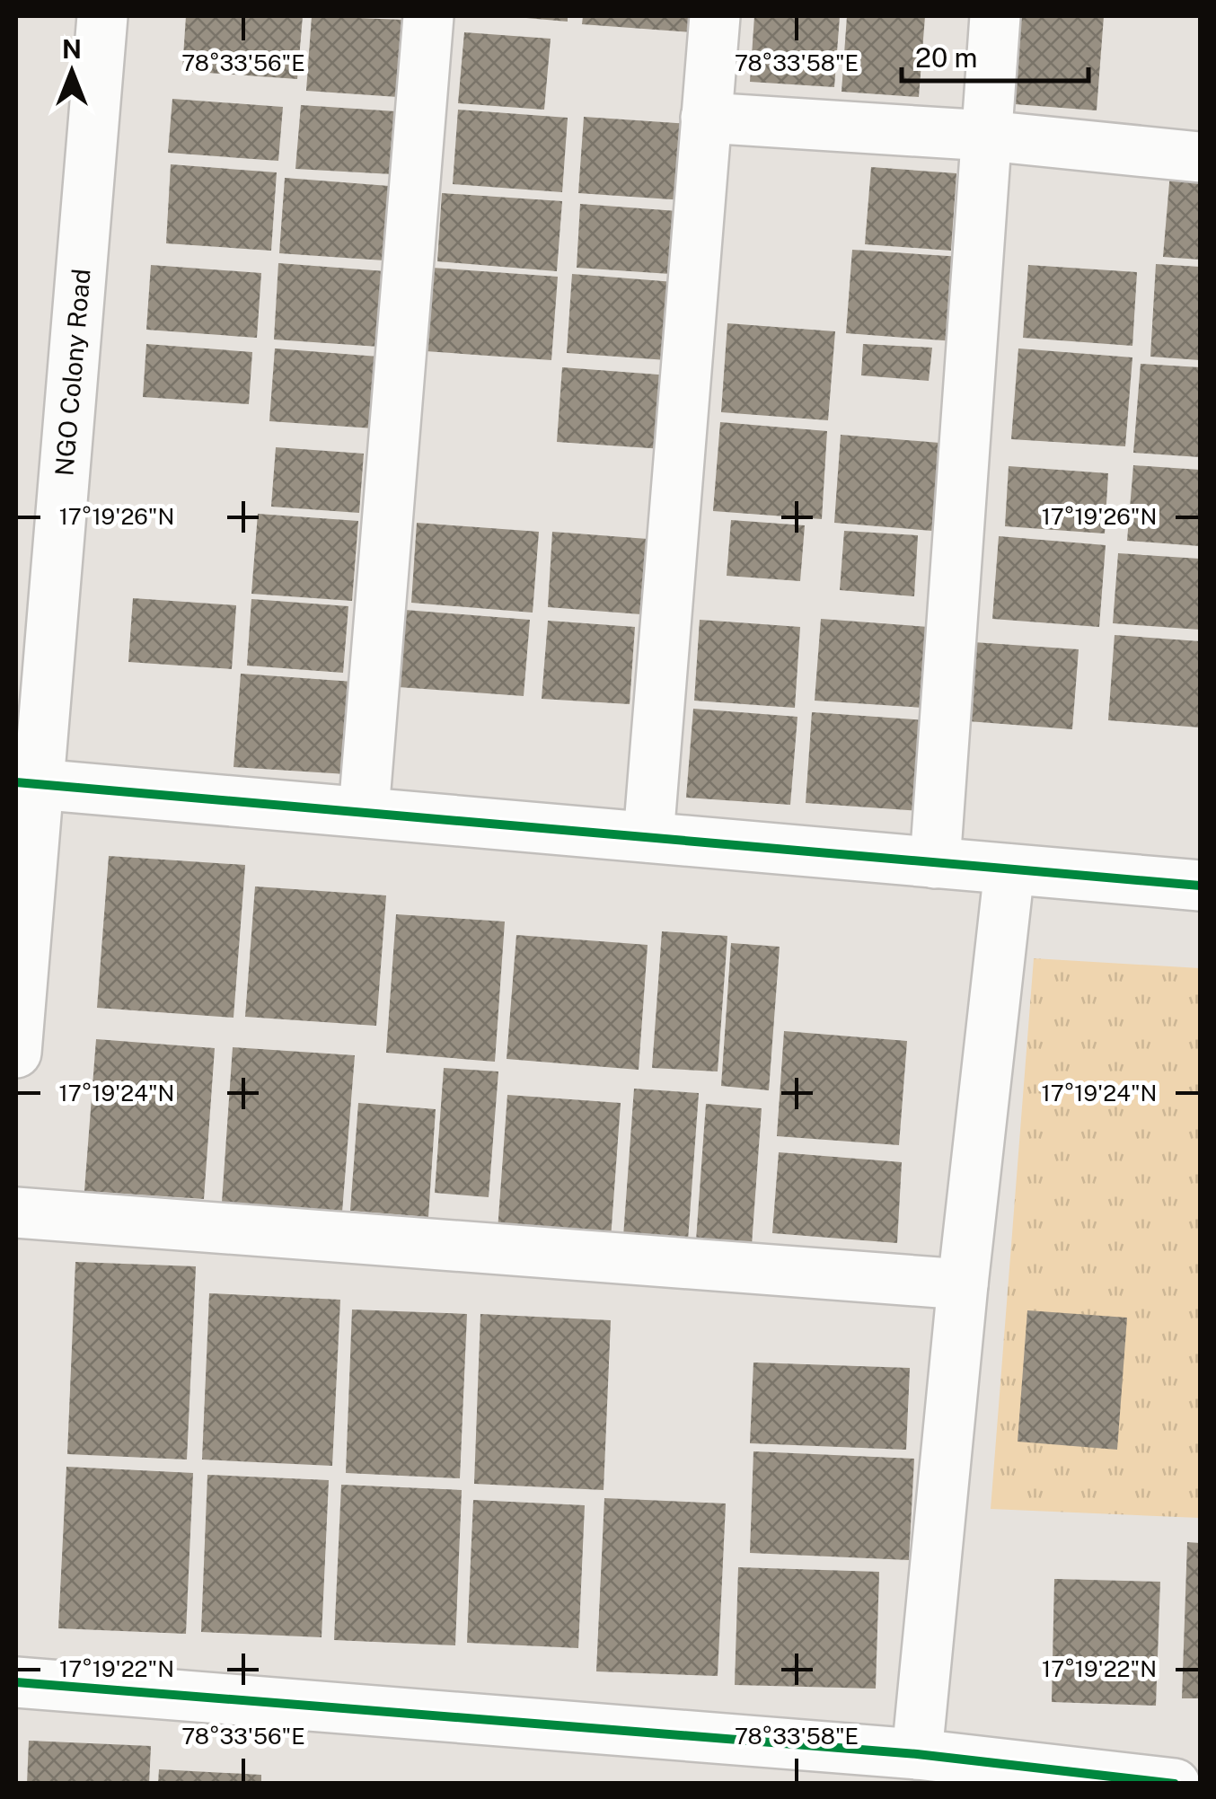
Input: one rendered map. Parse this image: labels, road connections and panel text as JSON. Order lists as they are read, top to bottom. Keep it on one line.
{"streets":{"street":["NGO Colony Road"]},"scale_bar":"20 m","north":"top","coordinates":["78°33'56\"E","78°33'58\"E","17°19'26\"N","17°19'24\"N","17°19'22\"N"]}
